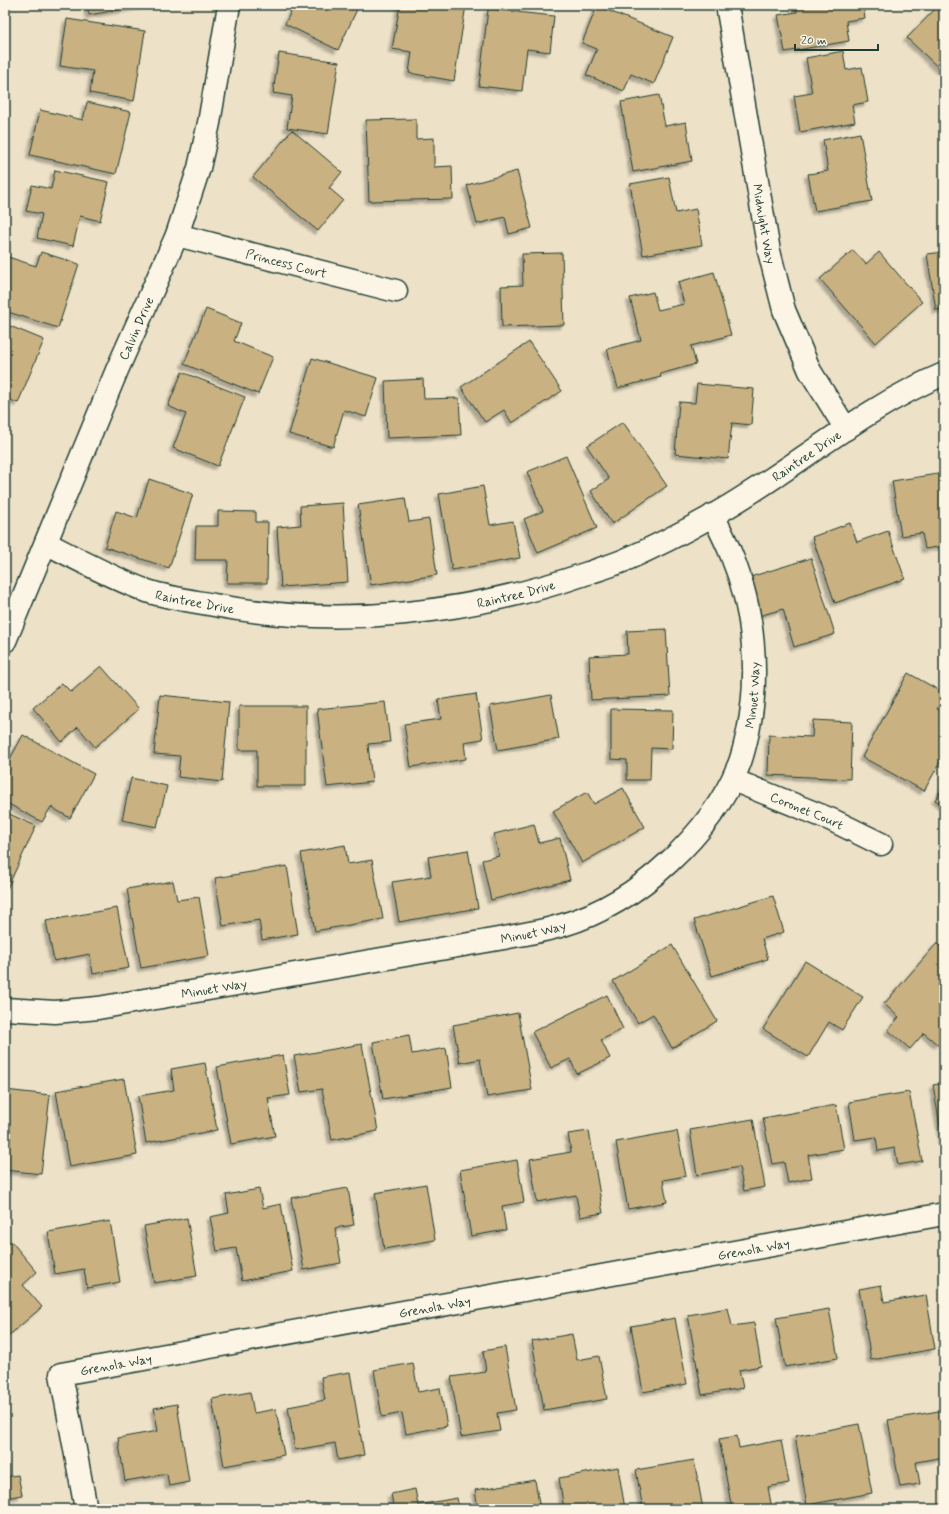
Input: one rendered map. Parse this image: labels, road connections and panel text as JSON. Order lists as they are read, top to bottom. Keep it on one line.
{"streets":{"street":["Midnight Way","Princess Court","Calvin Drive","Raintree Drive","Minuet Way","Coronet Court","Grenola Way"]},"crossings":[["Midnight Way","Raintree Drive"],["Princess Court","Calvin Drive"],["Calvin Drive","Raintree Drive"],["Raintree Drive","Minuet Way"],["Minuet Way","Coronet Court"]],"scale_bar":"20 m"}
